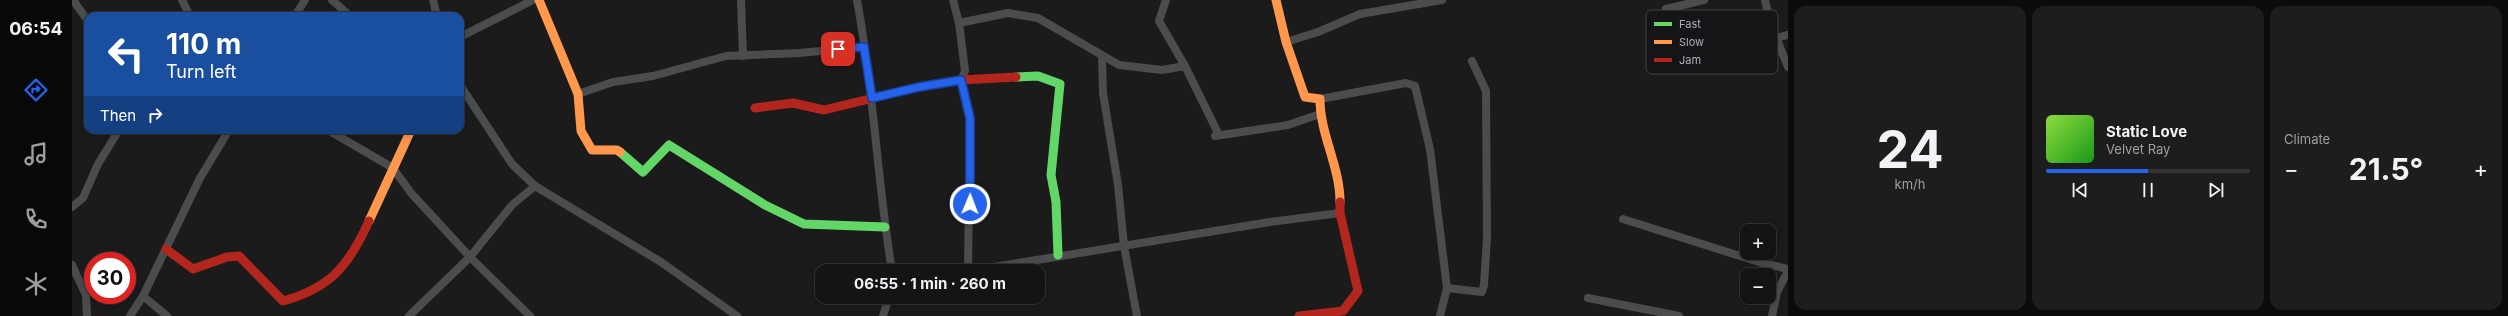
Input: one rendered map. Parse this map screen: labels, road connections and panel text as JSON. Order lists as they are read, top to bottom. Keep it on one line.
{"legend":["Fast","Slow","Jam"],"page":{"tabs":"06:54","tile":[["24","km/h"],"Climate"],"turn":["110 m","Turn left"],"then":"Then","song":["Static Love","Velvet Ray"],"heat":["−","21.5°","+"],"map_buttons":["+","−"],"limit":"30","trip":"06:55 · 1 min · 260 m"}}
